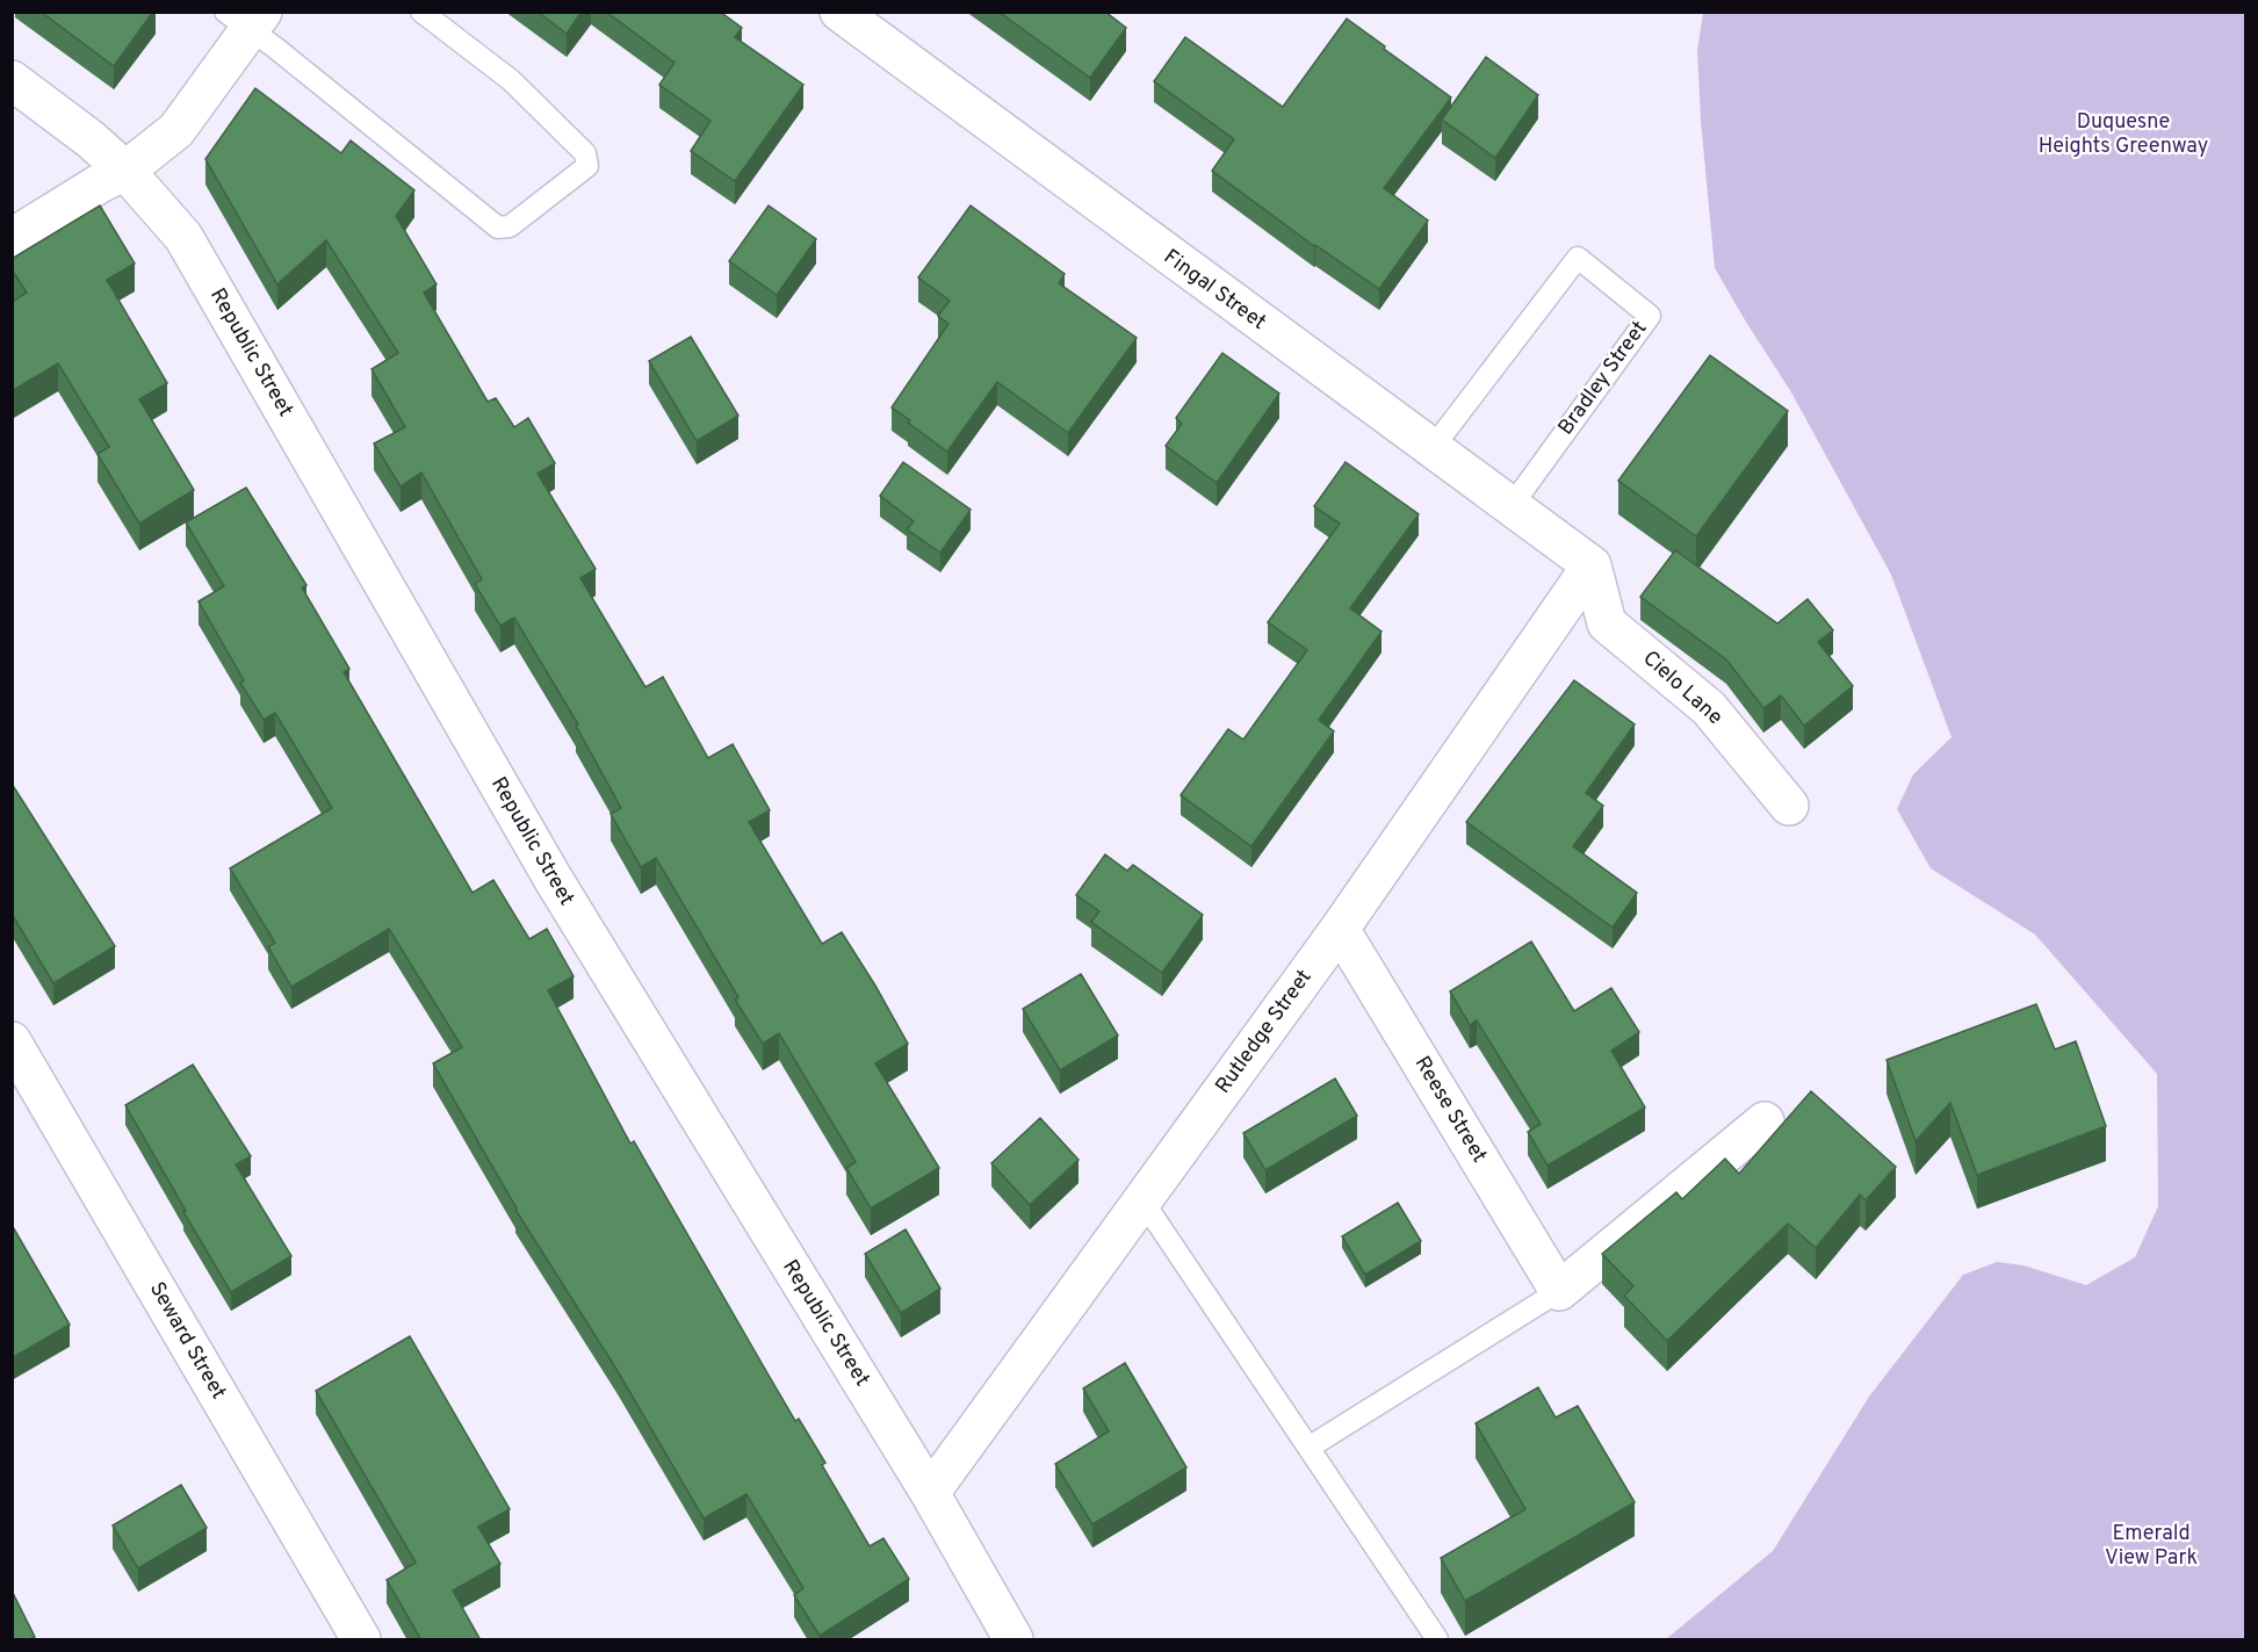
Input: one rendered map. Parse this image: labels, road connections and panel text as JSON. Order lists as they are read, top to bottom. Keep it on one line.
{"streets":{"street":["Fingal Street","Republic Street","Cielo Lane","Rutledge Street","Reese Street","Seward Street"],"lane":["Bradley Street"]},"crossings":[["Fingal Street","Bradley Street"],["Fingal Street","Cielo Lane"],["Fingal Street","Rutledge Street"],["Republic Street","Rutledge Street"],["Cielo Lane","Rutledge Street"],["Rutledge Street","Reese Street"]],"parks":["Duquesne Heights Greenway","Emerald View Park"]}
